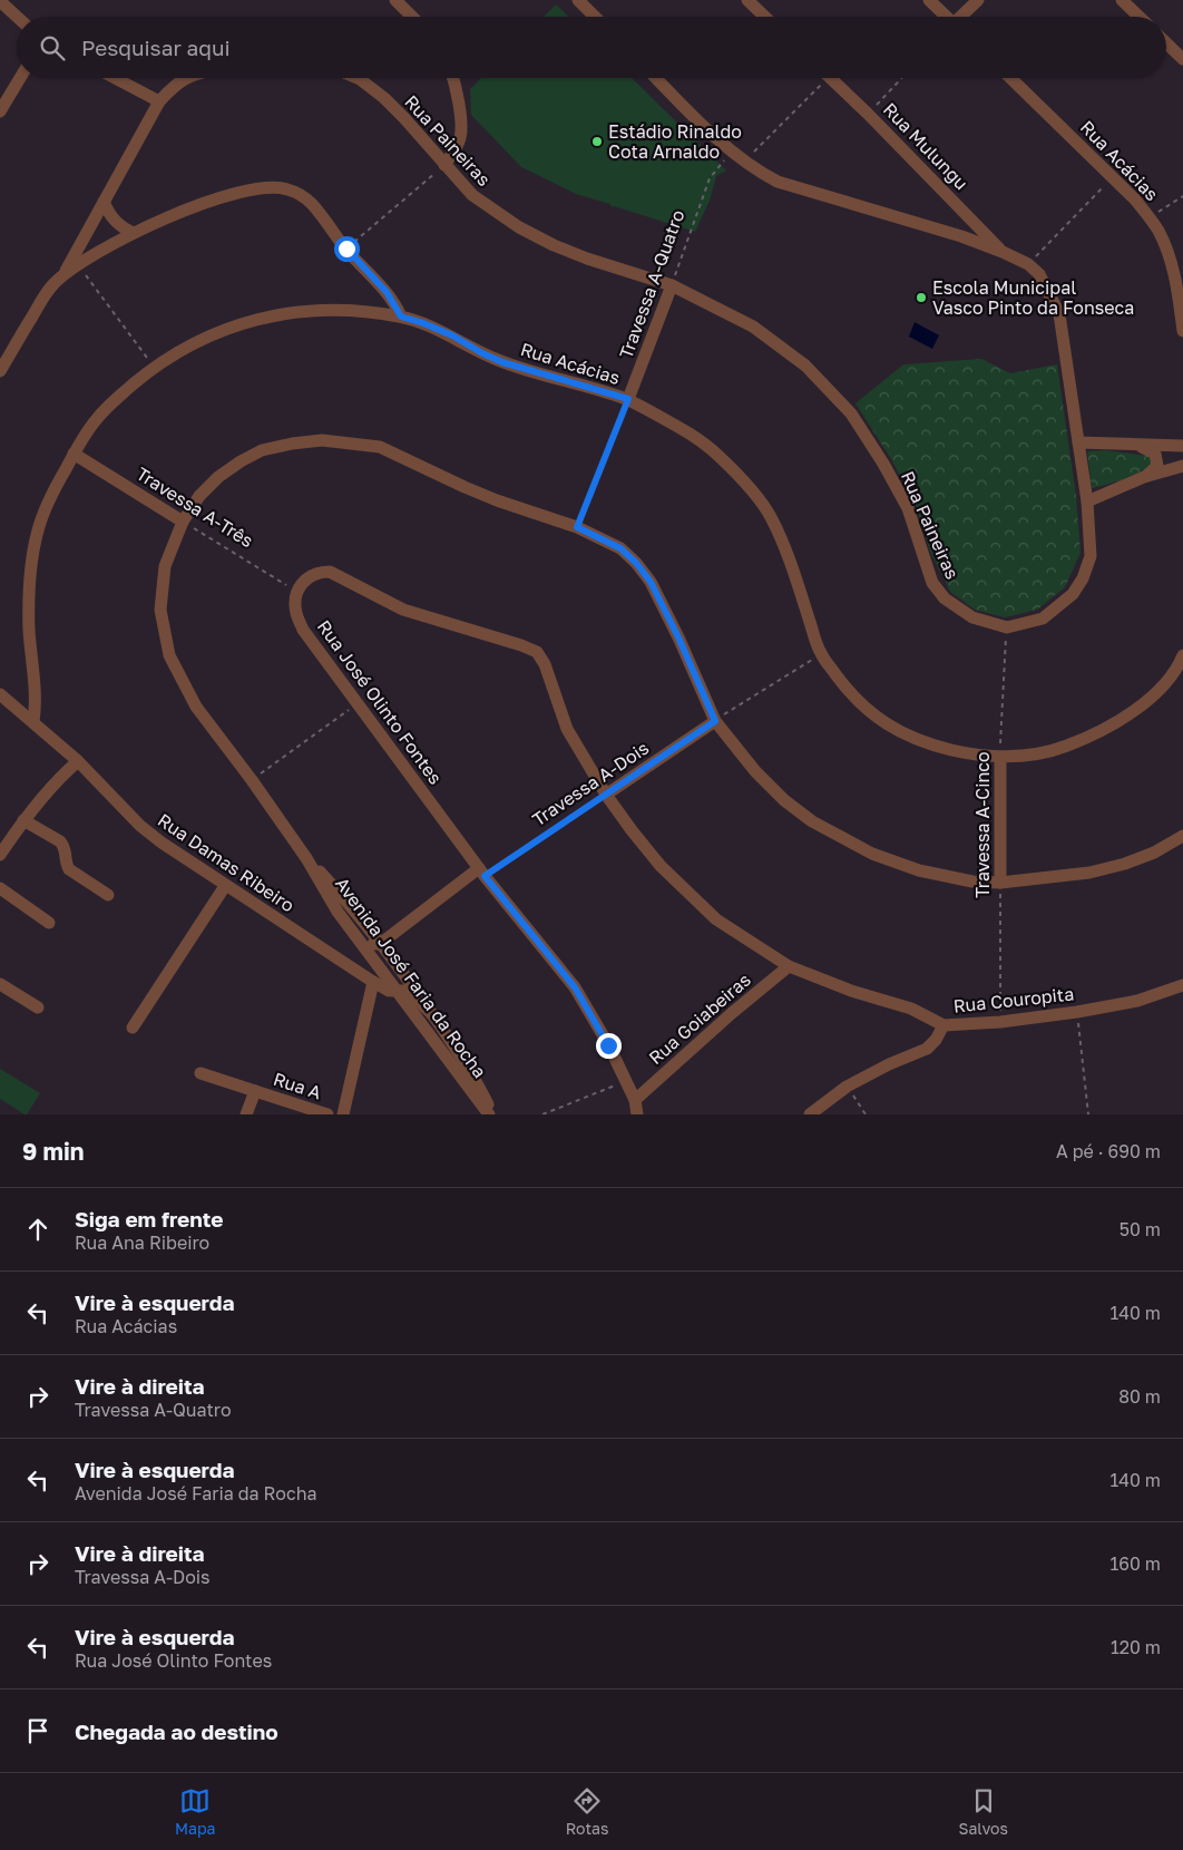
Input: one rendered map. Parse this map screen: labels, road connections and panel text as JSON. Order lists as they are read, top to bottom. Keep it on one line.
{"streets":{"street":["Rua Paineiras","Rua Mulungu","Rua Acácias","Travessa A-Quatro","Travessa A-Três","Rua José Olinto Fontes","Travessa A-Dois","Travessa A-Cinco","Rua Damas Ribeiro","Avenida José Faria da Rocha","Rua Couropita","Rua Goiabeiras","Rua A"]},"crossings":[["Rua Paineiras","Travessa A-Quatro"],["Rua Paineiras","Travessa A-Cinco"],["Rua Acácias","Travessa A-Quatro"],["Rua Acácias","Travessa A-Três"],["Rua Acácias","Travessa A-Cinco"],["Rua Acácias","Rua Damas Ribeiro"],["Travessa A-Três","Rua José Olinto Fontes"],["Travessa A-Três","Avenida José Faria da Rocha"],["Rua José Olinto Fontes","Travessa A-Dois"],["Rua José Olinto Fontes","Rua Goiabeiras"],["Travessa A-Dois","Avenida José Faria da Rocha"],["Travessa A-Cinco","Avenida José Faria da Rocha"],["Travessa A-Cinco","Rua Couropita"],["Rua Damas Ribeiro","Avenida José Faria da Rocha"],["Rua Couropita","Rua Goiabeiras"]],"places":["Estádio Rinaldo Cota Arnaldo","Escola Municipal Vasco Pinto da Fonseca"],"page":{"search":"Pesquisar aqui","heading":["9 min","A pé · 690 m"],"list":[["Siga em frente","Rua Ana Ribeiro","50 m"],["Vire à esquerda","Rua Acácias","140 m"],["Vire à direita","Travessa A-Quatro","80 m"],["Vire à esquerda","Avenida José Faria da Rocha","140 m"],["Vire à direita","Travessa A-Dois","160 m"],["Vire à esquerda","Rua José Olinto Fontes","120 m"],"Chegada ao destino"],"nav":["Mapa","Rotas","Salvos"]}}
